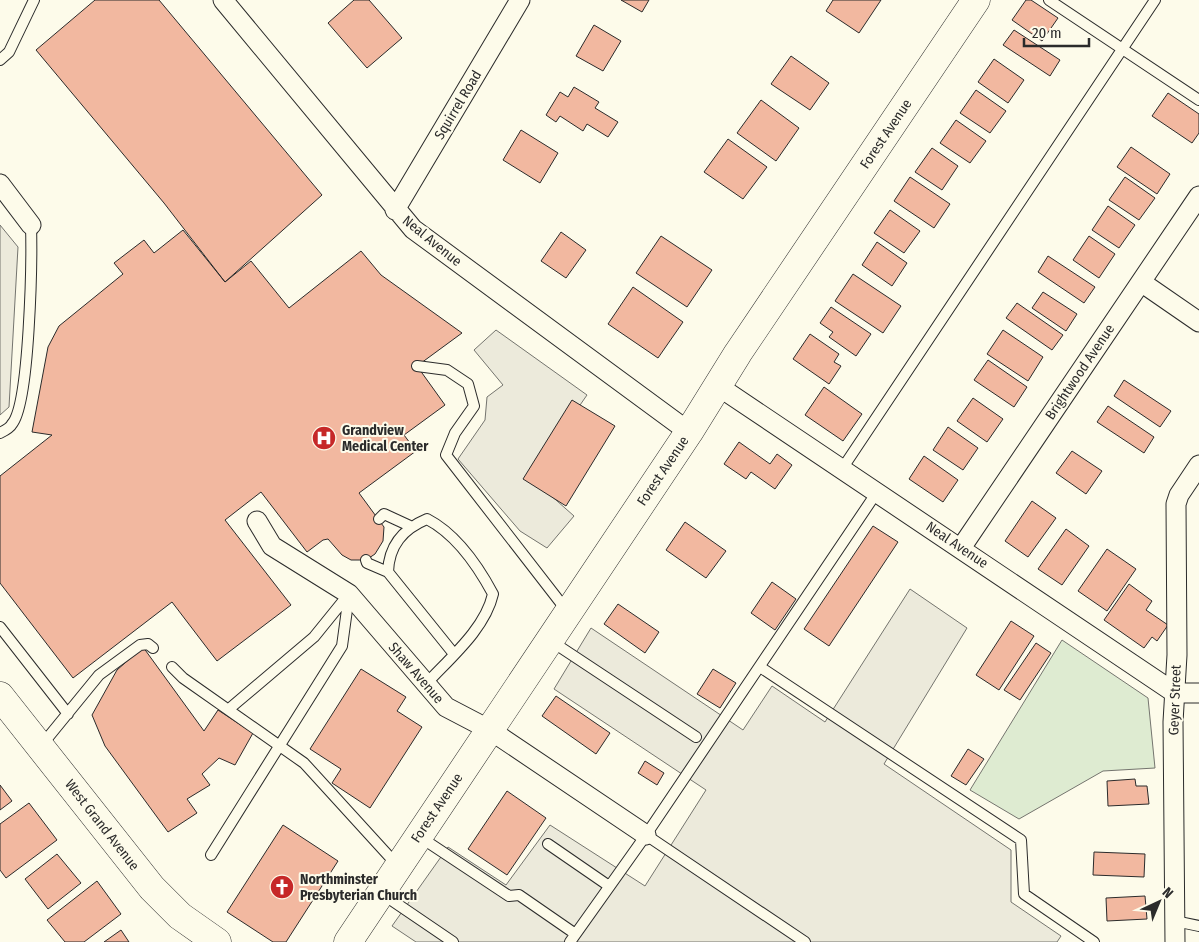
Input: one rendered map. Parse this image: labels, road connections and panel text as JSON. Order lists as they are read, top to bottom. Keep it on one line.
{"streets":{"street":["Squirrel Road","Forest Avenue","Neal Avenue","Brightwood Avenue","Shaw Avenue","Geyer Street","West Grand Avenue"]},"crossings":[["Squirrel Road","Neal Avenue"],["Forest Avenue","Neal Avenue"],["Forest Avenue","Shaw Avenue"],["Neal Avenue","Brightwood Avenue"],["Neal Avenue","Geyer Street"]],"places":{"hospital":["Grandview Medical Center"],"church":["Northminster Presbyterian Church"]},"scale_bar":"20 m","north":"top right"}
